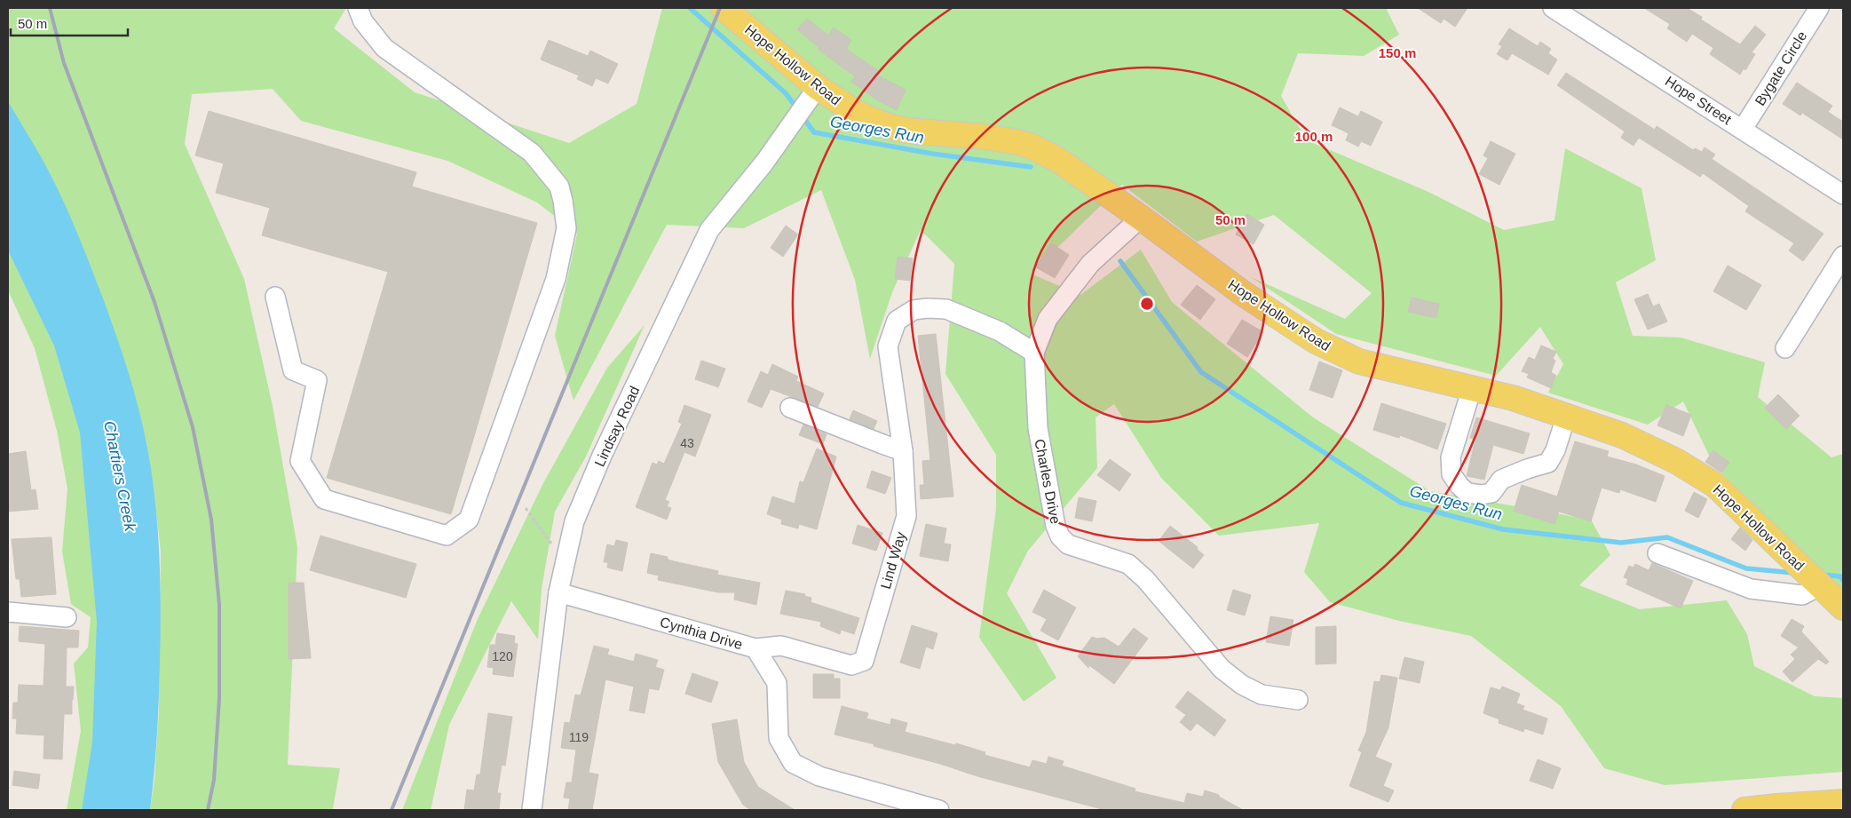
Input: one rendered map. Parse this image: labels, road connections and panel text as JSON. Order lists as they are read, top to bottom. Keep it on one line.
{"streets":{"main road":["Hope Hollow Road"],"street":["Bygate Circle","Hope Street","Lindsay Road","Charles Drive","Lind Way","Cynthia Drive"]},"crossings":[["Hope Hollow Road","Lindsay Road"],["Hope Hollow Road","Charles Drive"],["Bygate Circle","Hope Street"],["Lindsay Road","Cynthia Drive"],["Charles Drive","Lind Way"],["Lind Way","Cynthia Drive"]],"water":["Georges Run","Chartiers Creek"],"house_numbers":["43","120","119"],"scale_bar":"50 m","rings":["150 m","100 m","50 m"]}
